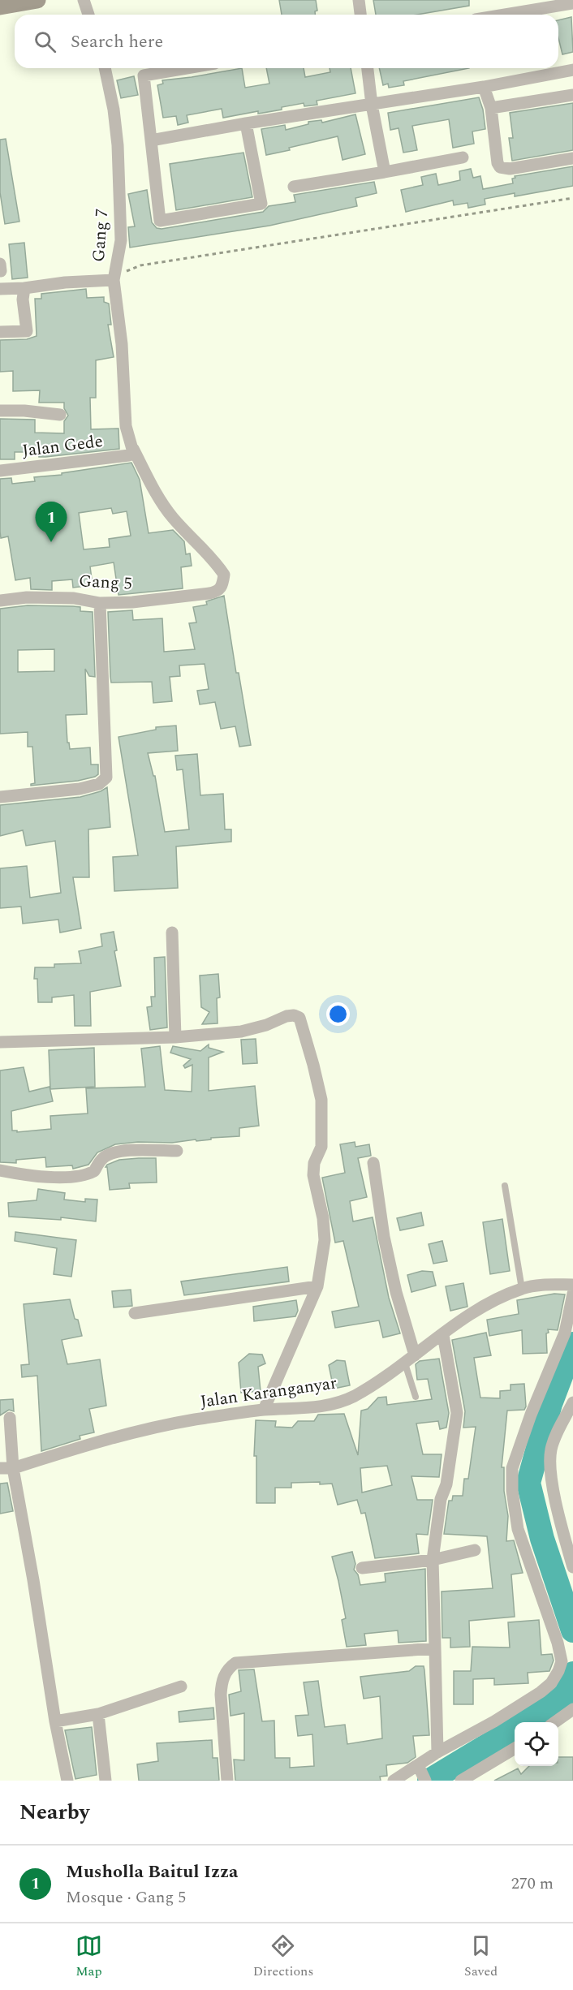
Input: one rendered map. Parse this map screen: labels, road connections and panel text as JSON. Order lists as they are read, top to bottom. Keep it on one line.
{"streets":{"street":["Gang 7","Jalan Gede","Gang 5","Jalan Karanganyar"]},"crossings":[["Jalan Gede","Gang 5"]],"page":{"search":"Search here","pins":"1","heading":"Nearby","list":[{"mark":"1","name":"Musholla Baitul Izza","note":"Mosque · Gang 5","value":"270 m"}],"nav":["Map","Directions","Saved"]}}
